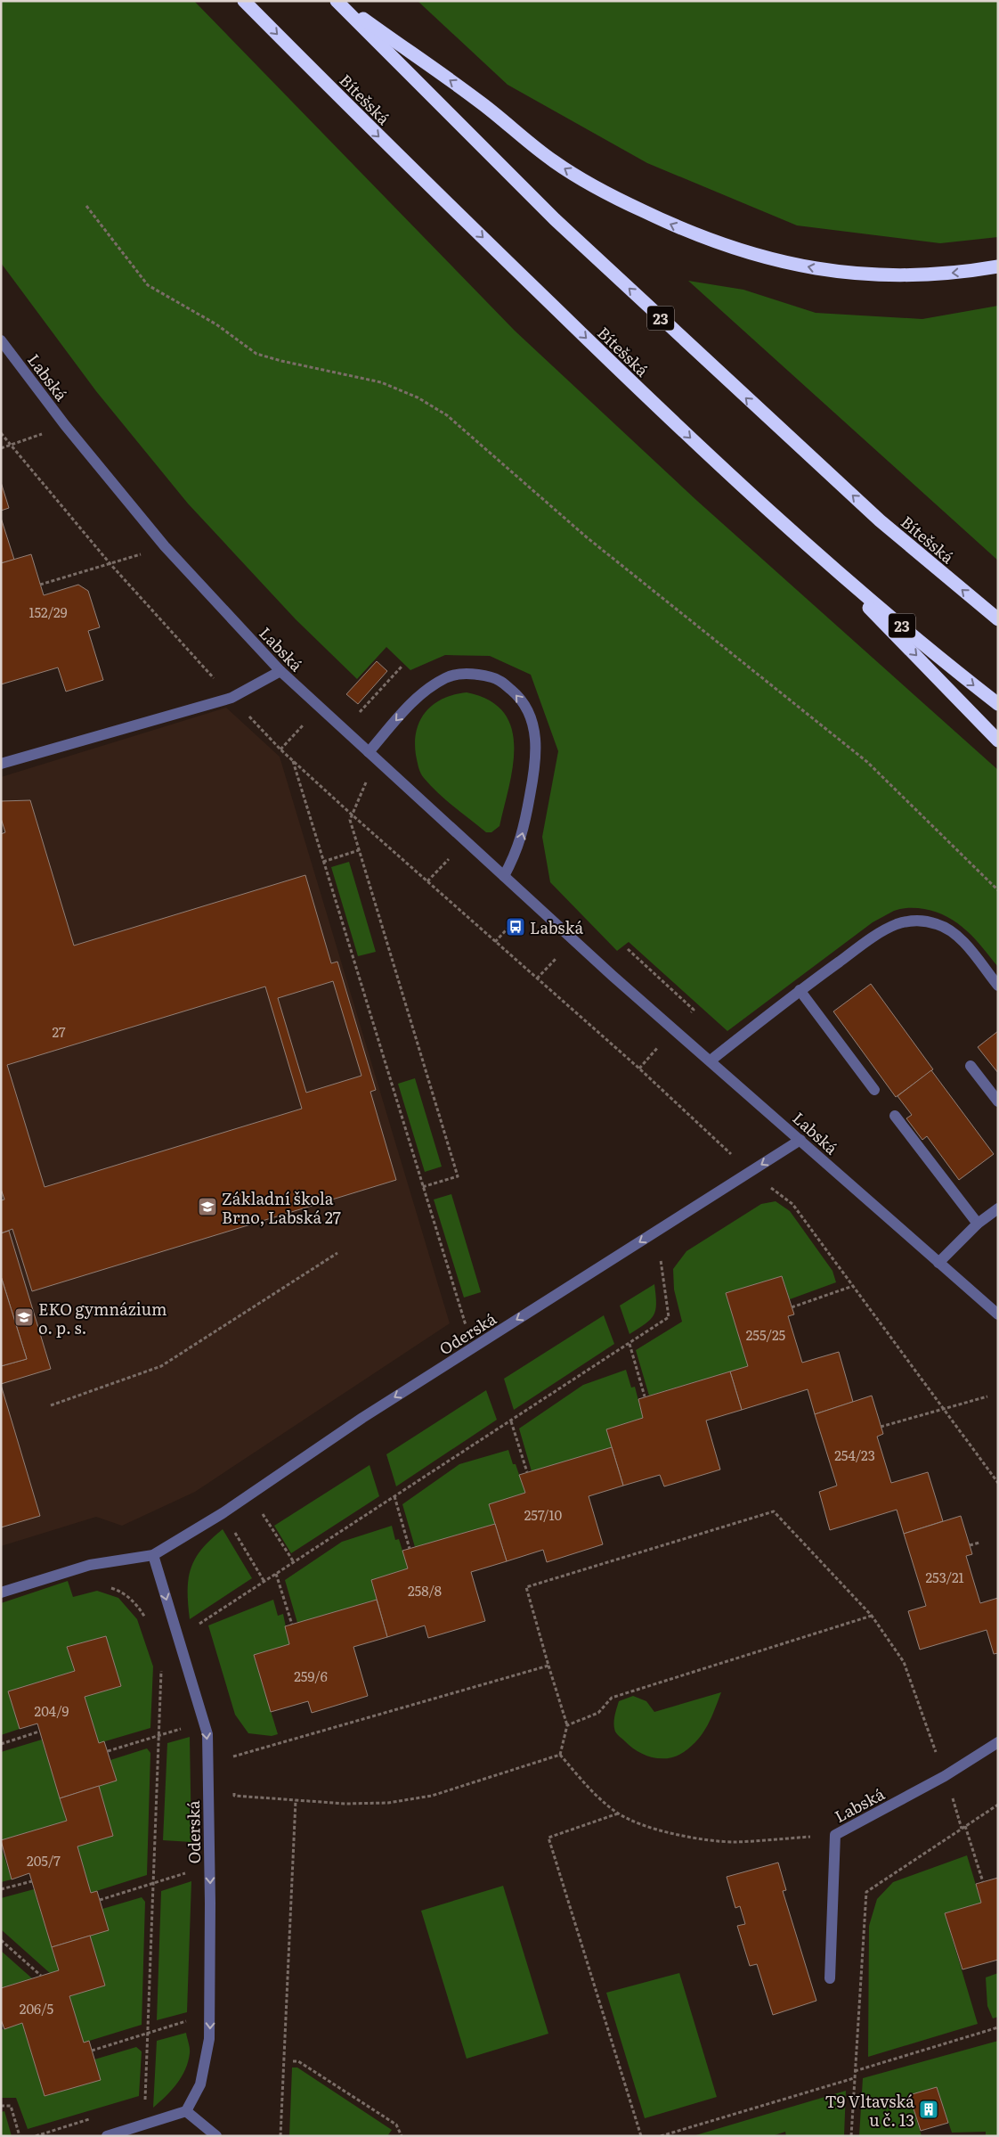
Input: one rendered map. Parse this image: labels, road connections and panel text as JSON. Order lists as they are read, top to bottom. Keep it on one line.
{"streets":{"highway":["Bítešská","23"],"street":["Labská","Oderská"]},"crossings":[["Labská","Oderská"]],"one_way":["Oderská"],"places":{"bus stop":["Labská"],"school or university":["Základní škola Brno, Labská 27","EKO gymnázium o. p. s."],"building":["T9 Vltavská u č. 13"]},"house_numbers":["152/29","27","255/25","254/23","257/10","253/21","258/8","259/6","204/9","205/7","206/5"]}
